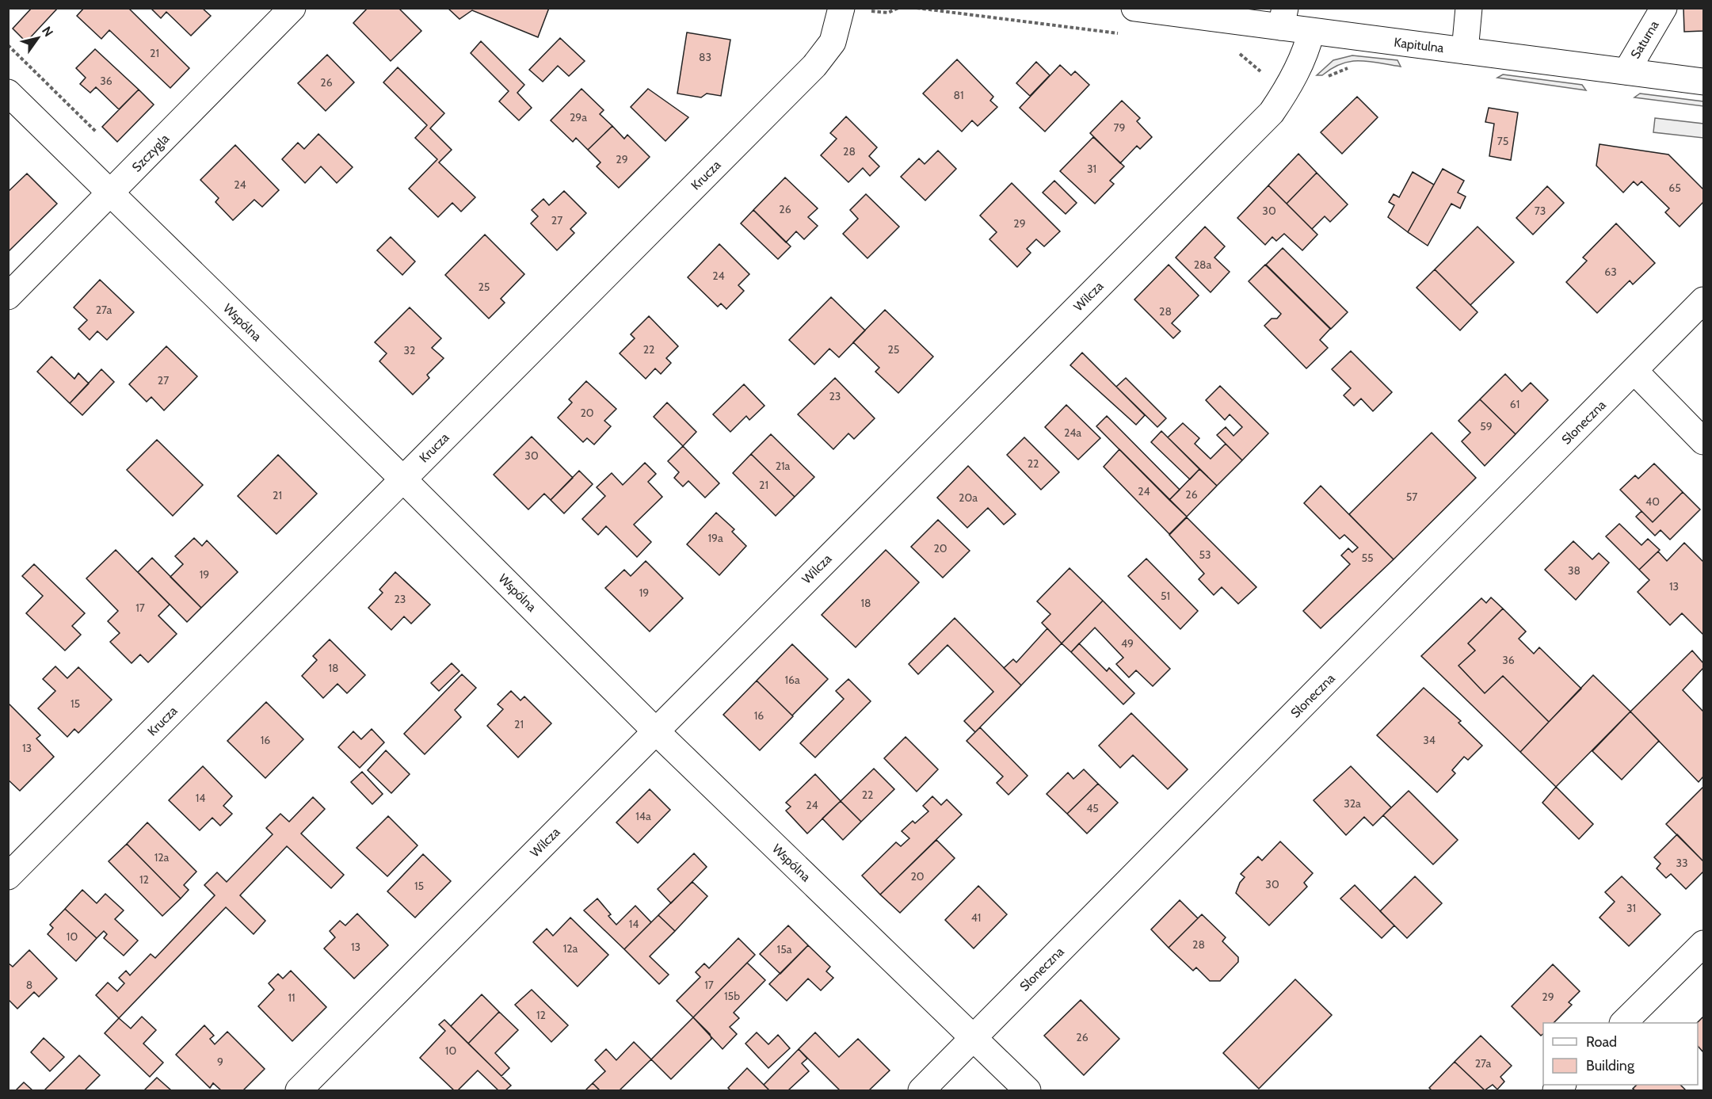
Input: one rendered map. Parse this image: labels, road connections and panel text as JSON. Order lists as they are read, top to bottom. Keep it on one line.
{"streets":{"street":["Saturna","Kapitulna","Szczygla","Krucza","Wilcza","Wspólna","Słoneczna"]},"crossings":[["Saturna","Kapitulna"],["Kapitulna","Wilcza"],["Szczygla","Wspólna"],["Krucza","Wspólna"],["Wilcza","Wspólna"],["Wspólna","Słoneczna"]],"house_numbers":["21","83","36","26","81","29a","79","75","28","29","31","24","65","26","30","73","27","29","28a","63","24","25","27a","28","22","25","32","27","23","61","20","59","24a","30","22","21a","21","24","26","21","57","20a","40","19a","20","53","55","38","19","13","19","51","23","18","17","49","36","18","16a","15","16","21","16","34","13","22","14","32a","24","45","14a","12a","33","20","12","30","15","31","41","14","10","28","13","12a","15a","8","17","15b","29","11","12","26","10","9","27a"],"legend":["Road","Building"],"north":"top right"}
